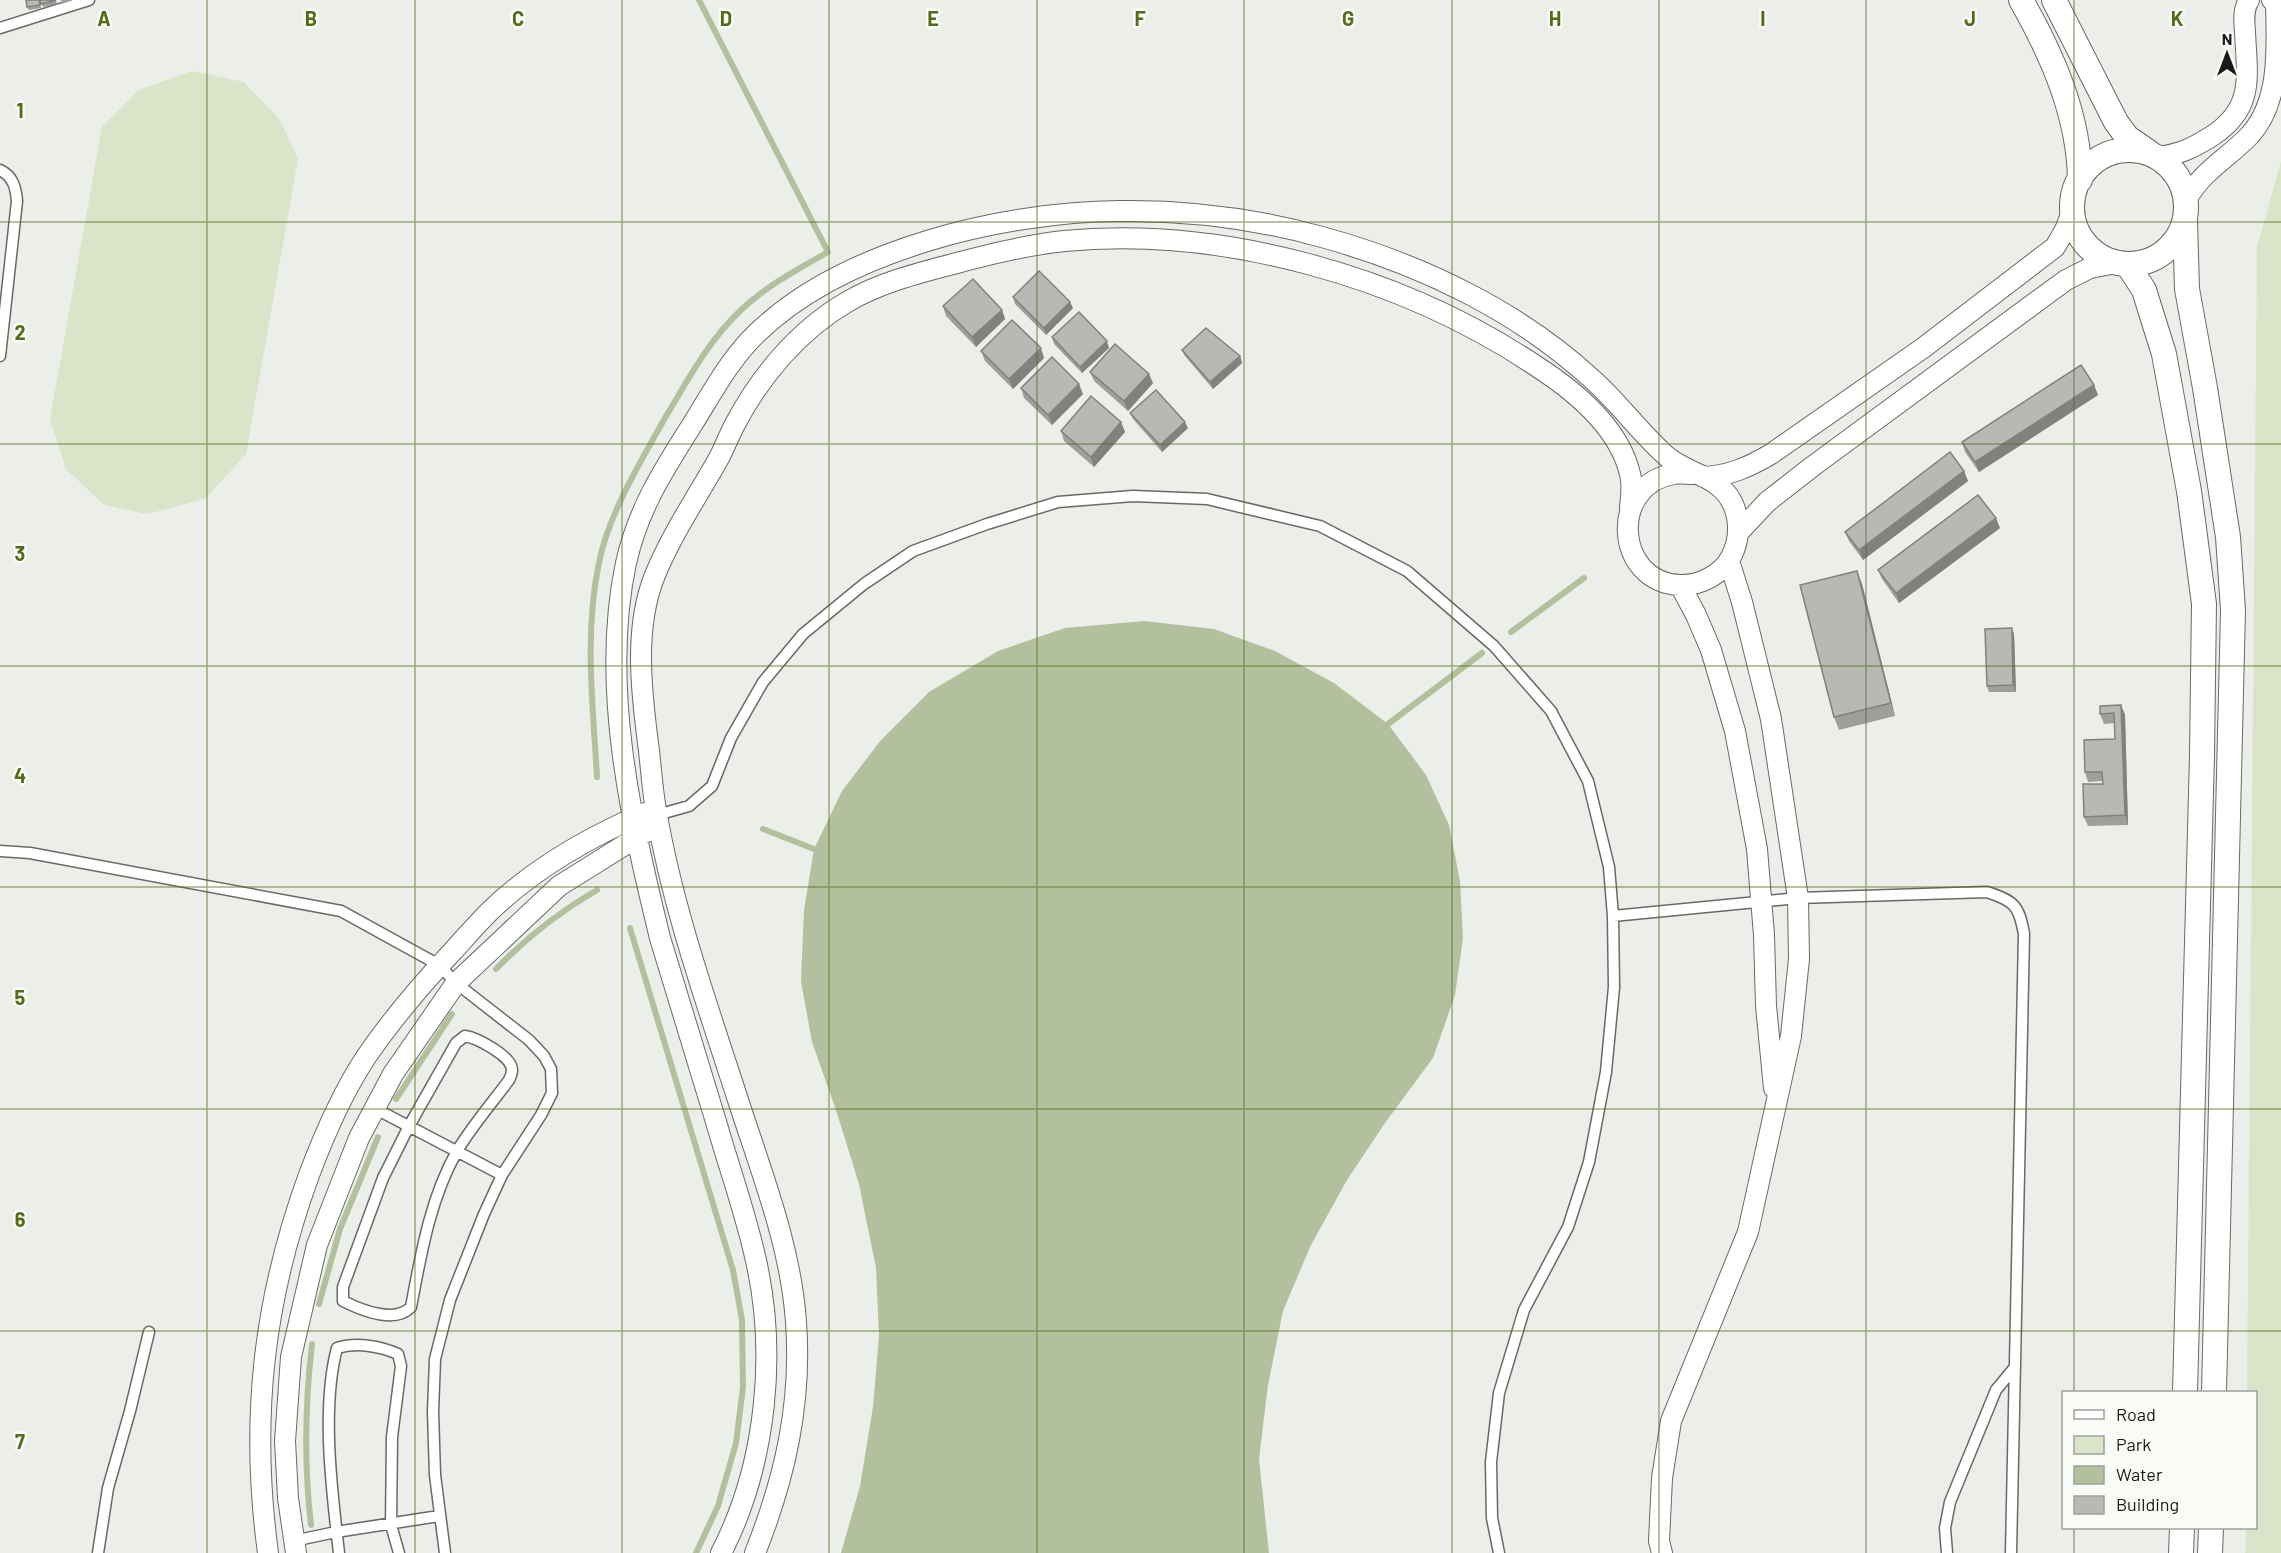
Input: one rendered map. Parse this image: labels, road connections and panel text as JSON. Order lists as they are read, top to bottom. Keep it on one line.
{"legend":["Road","Park","Water","Building"],"north":"top","grid":{"columns":["A","B","C","D","E","F","G","H","I","J","K"],"rows":["1","2","3","4","5","6","7"]}}
